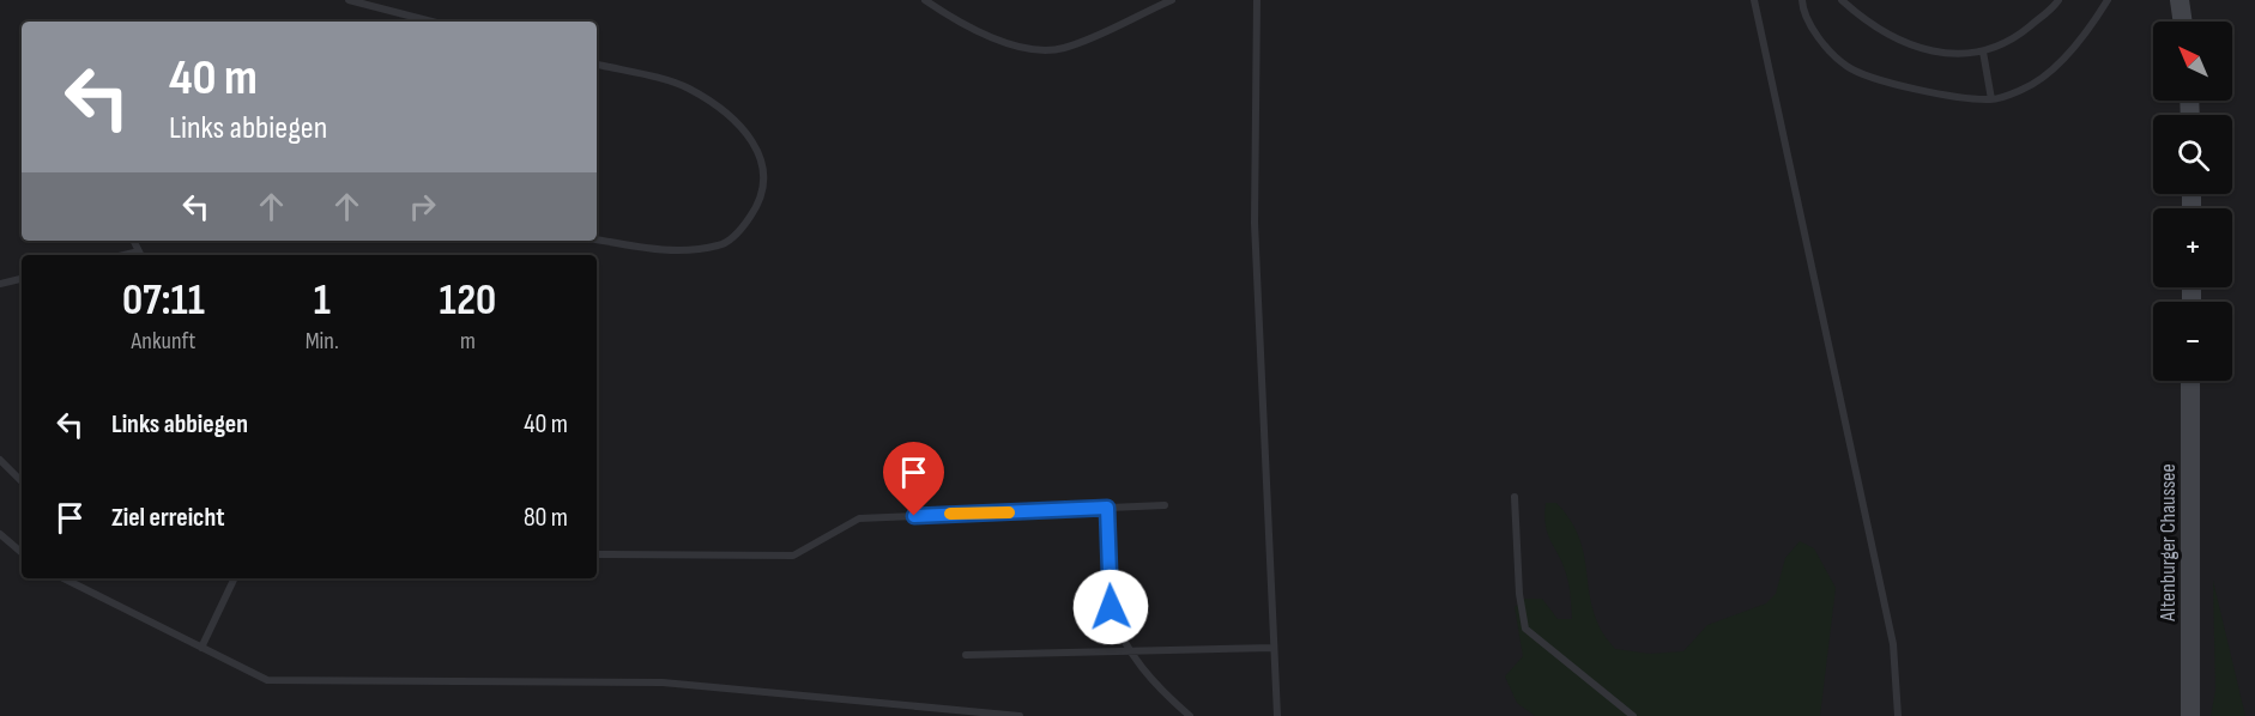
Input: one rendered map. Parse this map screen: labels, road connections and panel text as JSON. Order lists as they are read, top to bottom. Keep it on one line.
{"streets":{"main road":["Altenburger Chaussee"]},"north":"top left","page":{"map_buttons":["+","−"],"turn":["40 m","Links abbiegen"],"eta":["07:11","Ankunft","1","Min.","120","m"],"list":[{"name":"Links abbiegen","value":"40 m"},{"name":"Ziel erreicht","value":"80 m"}]}}
